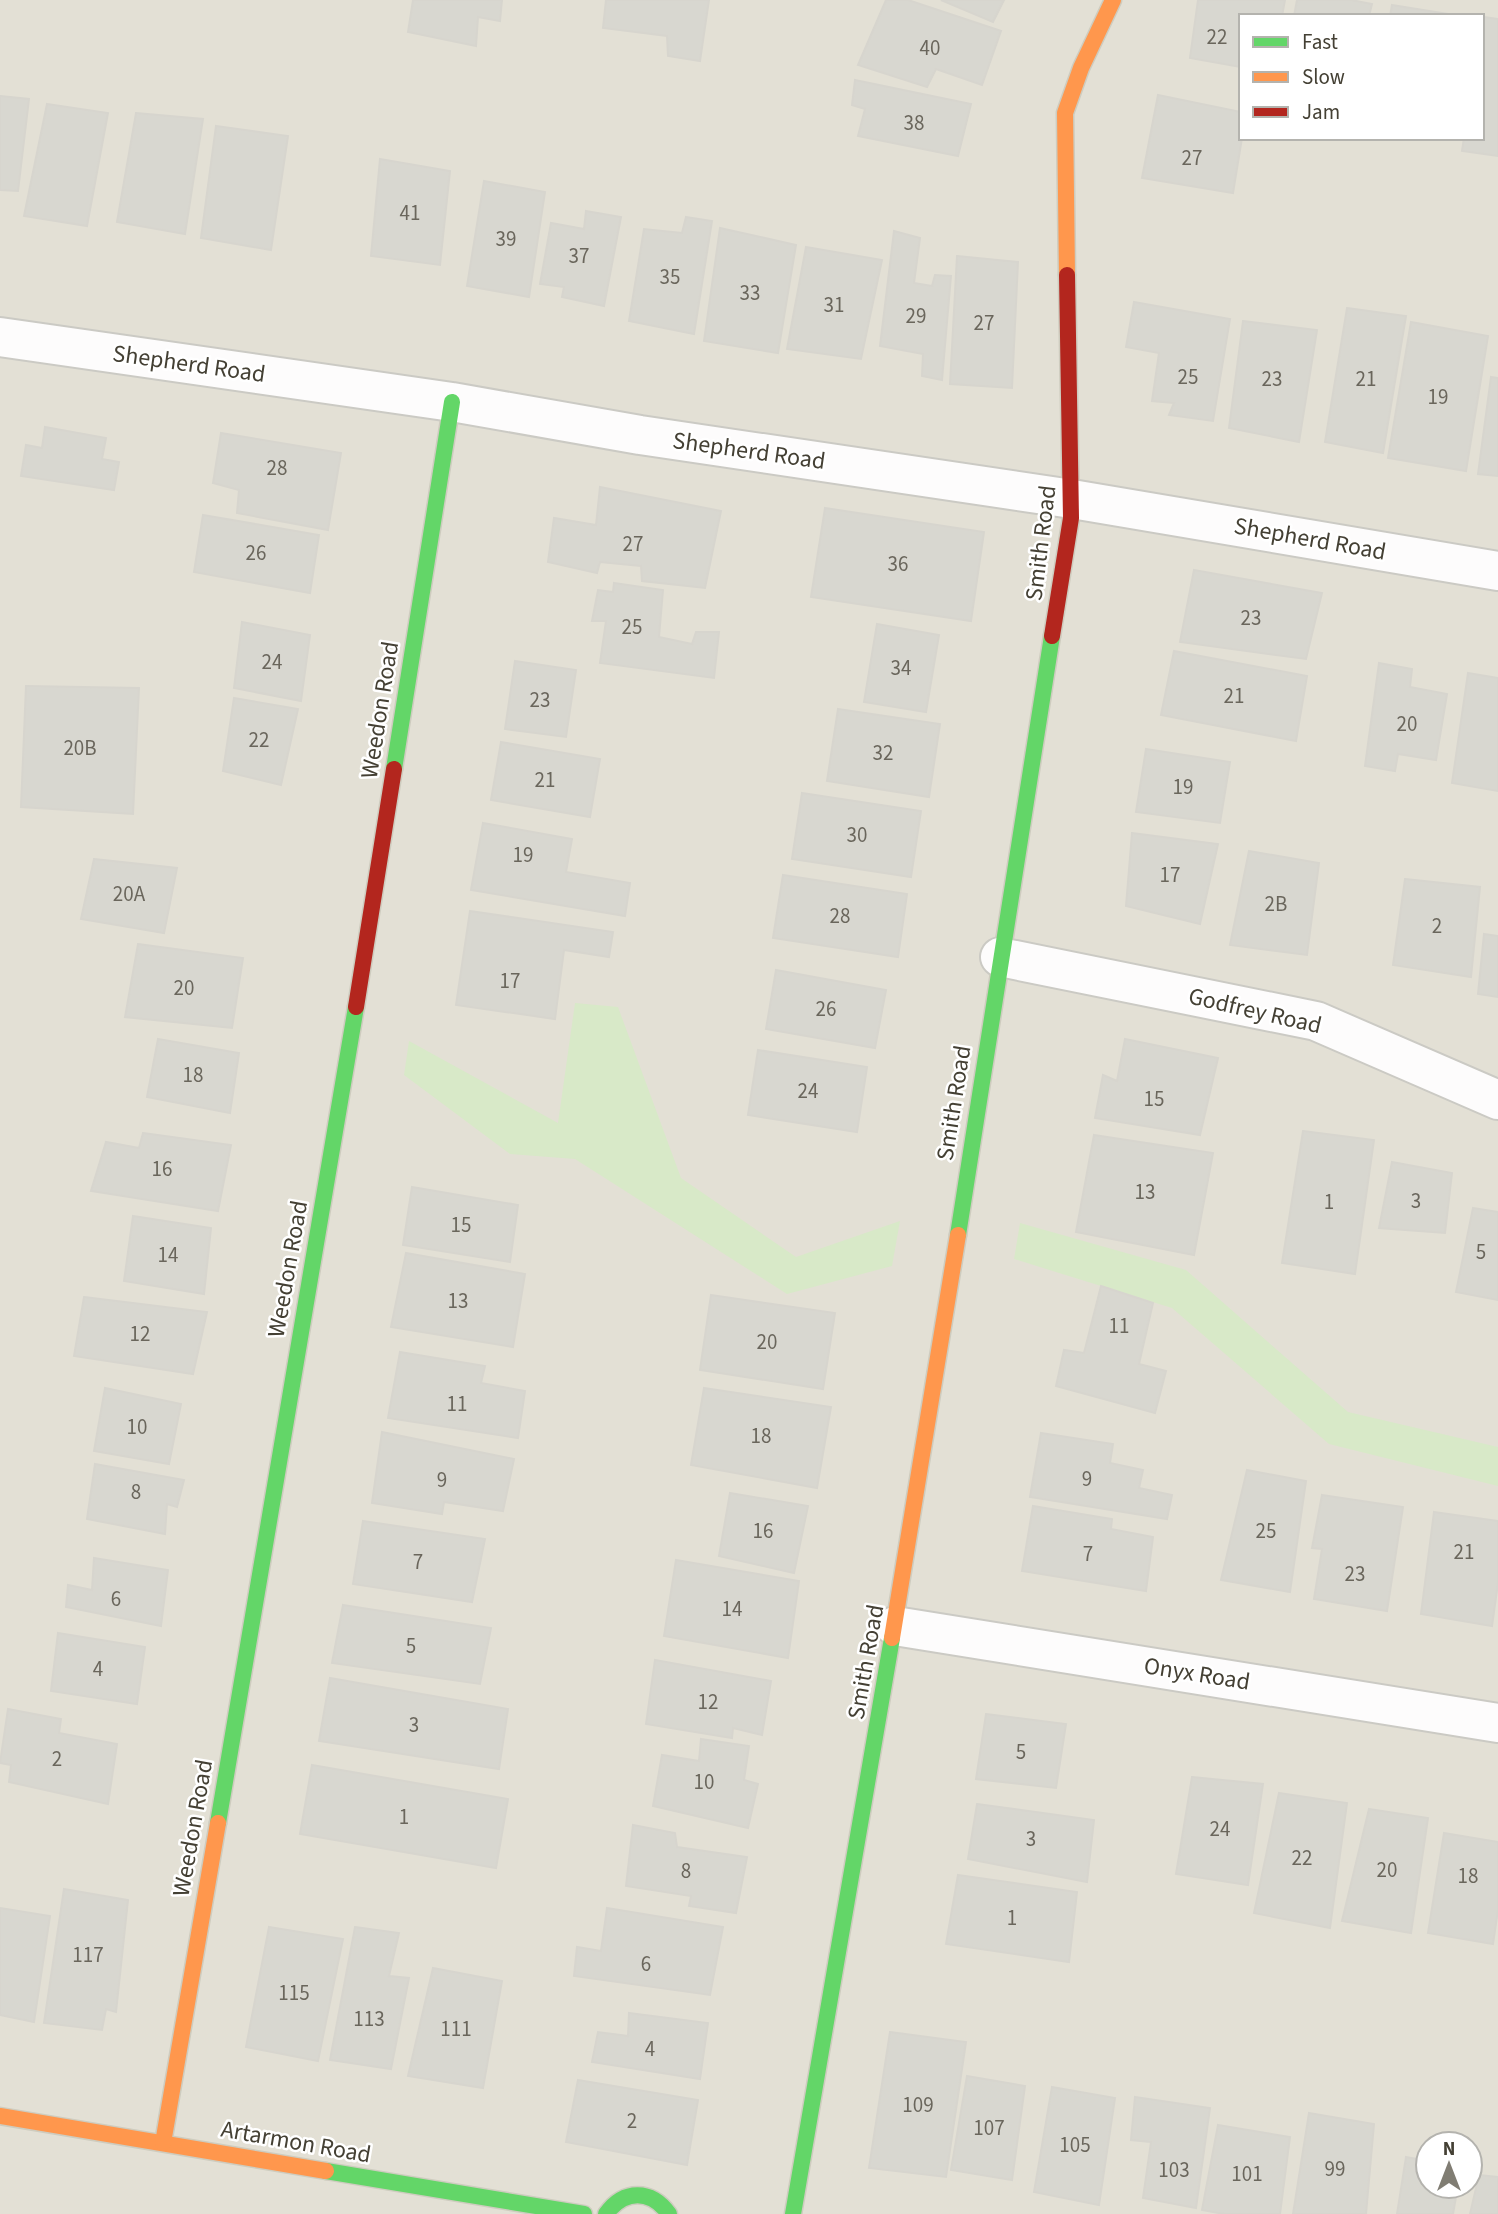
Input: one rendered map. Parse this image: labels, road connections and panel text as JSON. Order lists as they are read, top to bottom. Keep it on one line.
{"streets":{"street":["Shepherd Road","Smith Road","Weedon Road","Godfrey Road","Onyx Road","Artarmon Road"]},"crossings":[["Shepherd Road","Smith Road"],["Shepherd Road","Weedon Road"],["Smith Road","Godfrey Road"],["Smith Road","Onyx Road"],["Weedon Road","Artarmon Road"]],"house_numbers":["22","40","38","27","41","39","37","35","33","31","29","27","25","23","21","19","28","27","26","36","23","25","24","34","21","23","20","22","20B","32","21","19","30","19","17","20A","2B","28","2","17","20","26","18","24","15","16","13","3","1","15","5","14","13","11","12","20","11","10","18","9","9","8","16","25","21","7","7","23","6","14","5","4","12","3","5","2","10","1","24","3","22","20","8","18","1","117","6","115","113","111","4","109","2","107","105","99","103","101"],"legend":["Fast","Slow","Jam"],"north":"top"}
